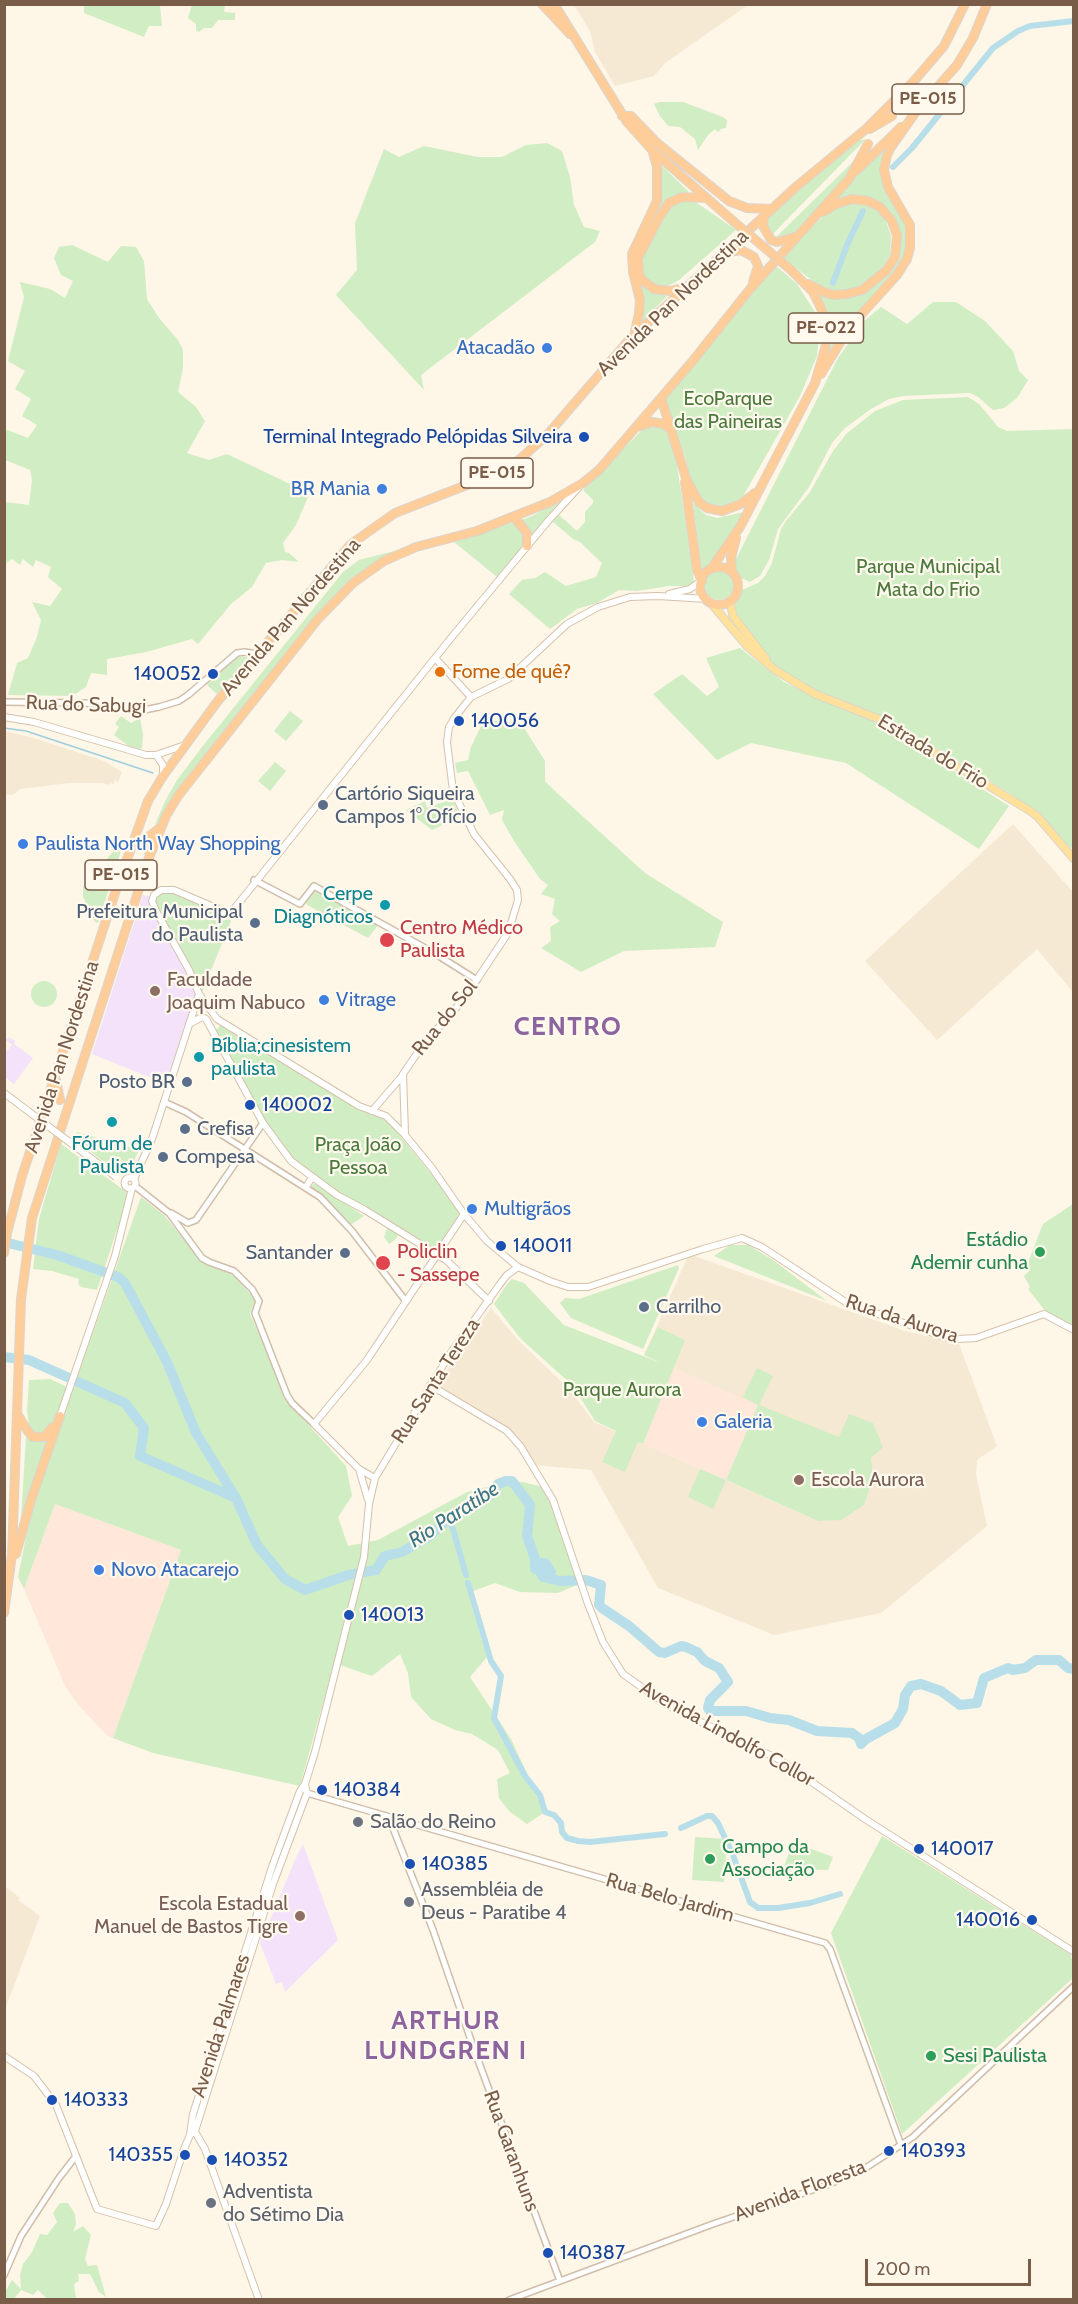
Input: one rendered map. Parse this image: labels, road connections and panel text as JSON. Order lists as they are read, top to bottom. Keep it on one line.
{"streets":{"highway":["PE-015","Avenida Pan Nordestina","PE-022"],"main road":["Estrada do Frio","Rua do Sol","Rua da Aurora","Rua Santa Tereza","Avenida Lindolfo Collor","Avenida Palmares"],"street":["Rua do Sabugi","Rua Belo Jardim","Rua Garanhuns","Avenida Floresta"]},"crossings":[["Avenida Pan Nordestina","Rua do Sabugi"],["Rua da Aurora","Rua Santa Tereza"],["Rua Santa Tereza","Avenida Lindolfo Collor"],["Rua Santa Tereza","Avenida Palmares"],["Rua Belo Jardim","Avenida Palmares"],["Rua Belo Jardim","Rua Garanhuns"],["Rua Belo Jardim","Avenida Floresta"],["Rua Garanhuns","Avenida Floresta"]],"districts":["CENTRO","ARTHUR LUNDGREN I"],"water":["Rio Paratibe"],"parks":["EcoParque das Paineiras","Parque Municipal Mata do Frio","Praça João Pessoa","Parque Aurora"],"places":["Atacadão","Terminal Integrado Pelópidas Silveira","BR Mania","Fome de quê?","140052","140056","Cartório Siqueira Campos 1° Ofício","Paulista North Way Shopping","Cerpe Diagnóticos","Prefeitura Municipal do Paulista","Centro Médico Paulista","Faculdade Joaquim Nabuco","Vitrage","Bíblia;cinesistem paulista","Posto BR","140002","Fórum de Paulista","Crefisa","Compesa","Multigrãos","140011","Estádio Ademir cunha","Santander","Policlin - Sassepe","Carrilho","Galeria","Escola Aurora","Novo Atacarejo","140013","140384","Salão do Reino","140017","Campo da Associação","140385","Assembléia de Deus - Paratibe 4","Escola Estadual Manuel de Bastos Tigre","140016","Sesi Paulista","140333","140393","140355","140352","Adventista do Sétimo Dia","140387"],"scale_bar":"200 m"}
